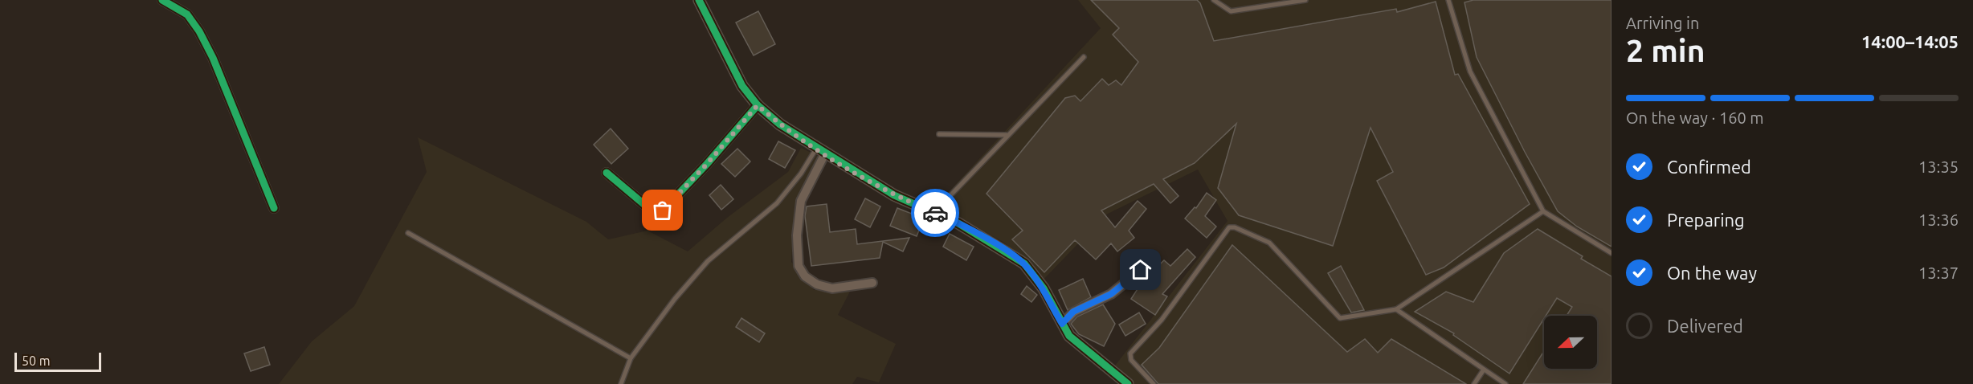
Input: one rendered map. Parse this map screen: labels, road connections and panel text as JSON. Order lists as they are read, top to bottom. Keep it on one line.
{"scale_bar":"50 m","north":"left","page":{"heading":["2 min","Arriving in","14:00–14:05"],"bar":"On the way · 160 m","list":[["Confirmed","13:35"],["Preparing","13:36"],["On the way","13:37"],"Delivered"],"scale":"50 m"}}
